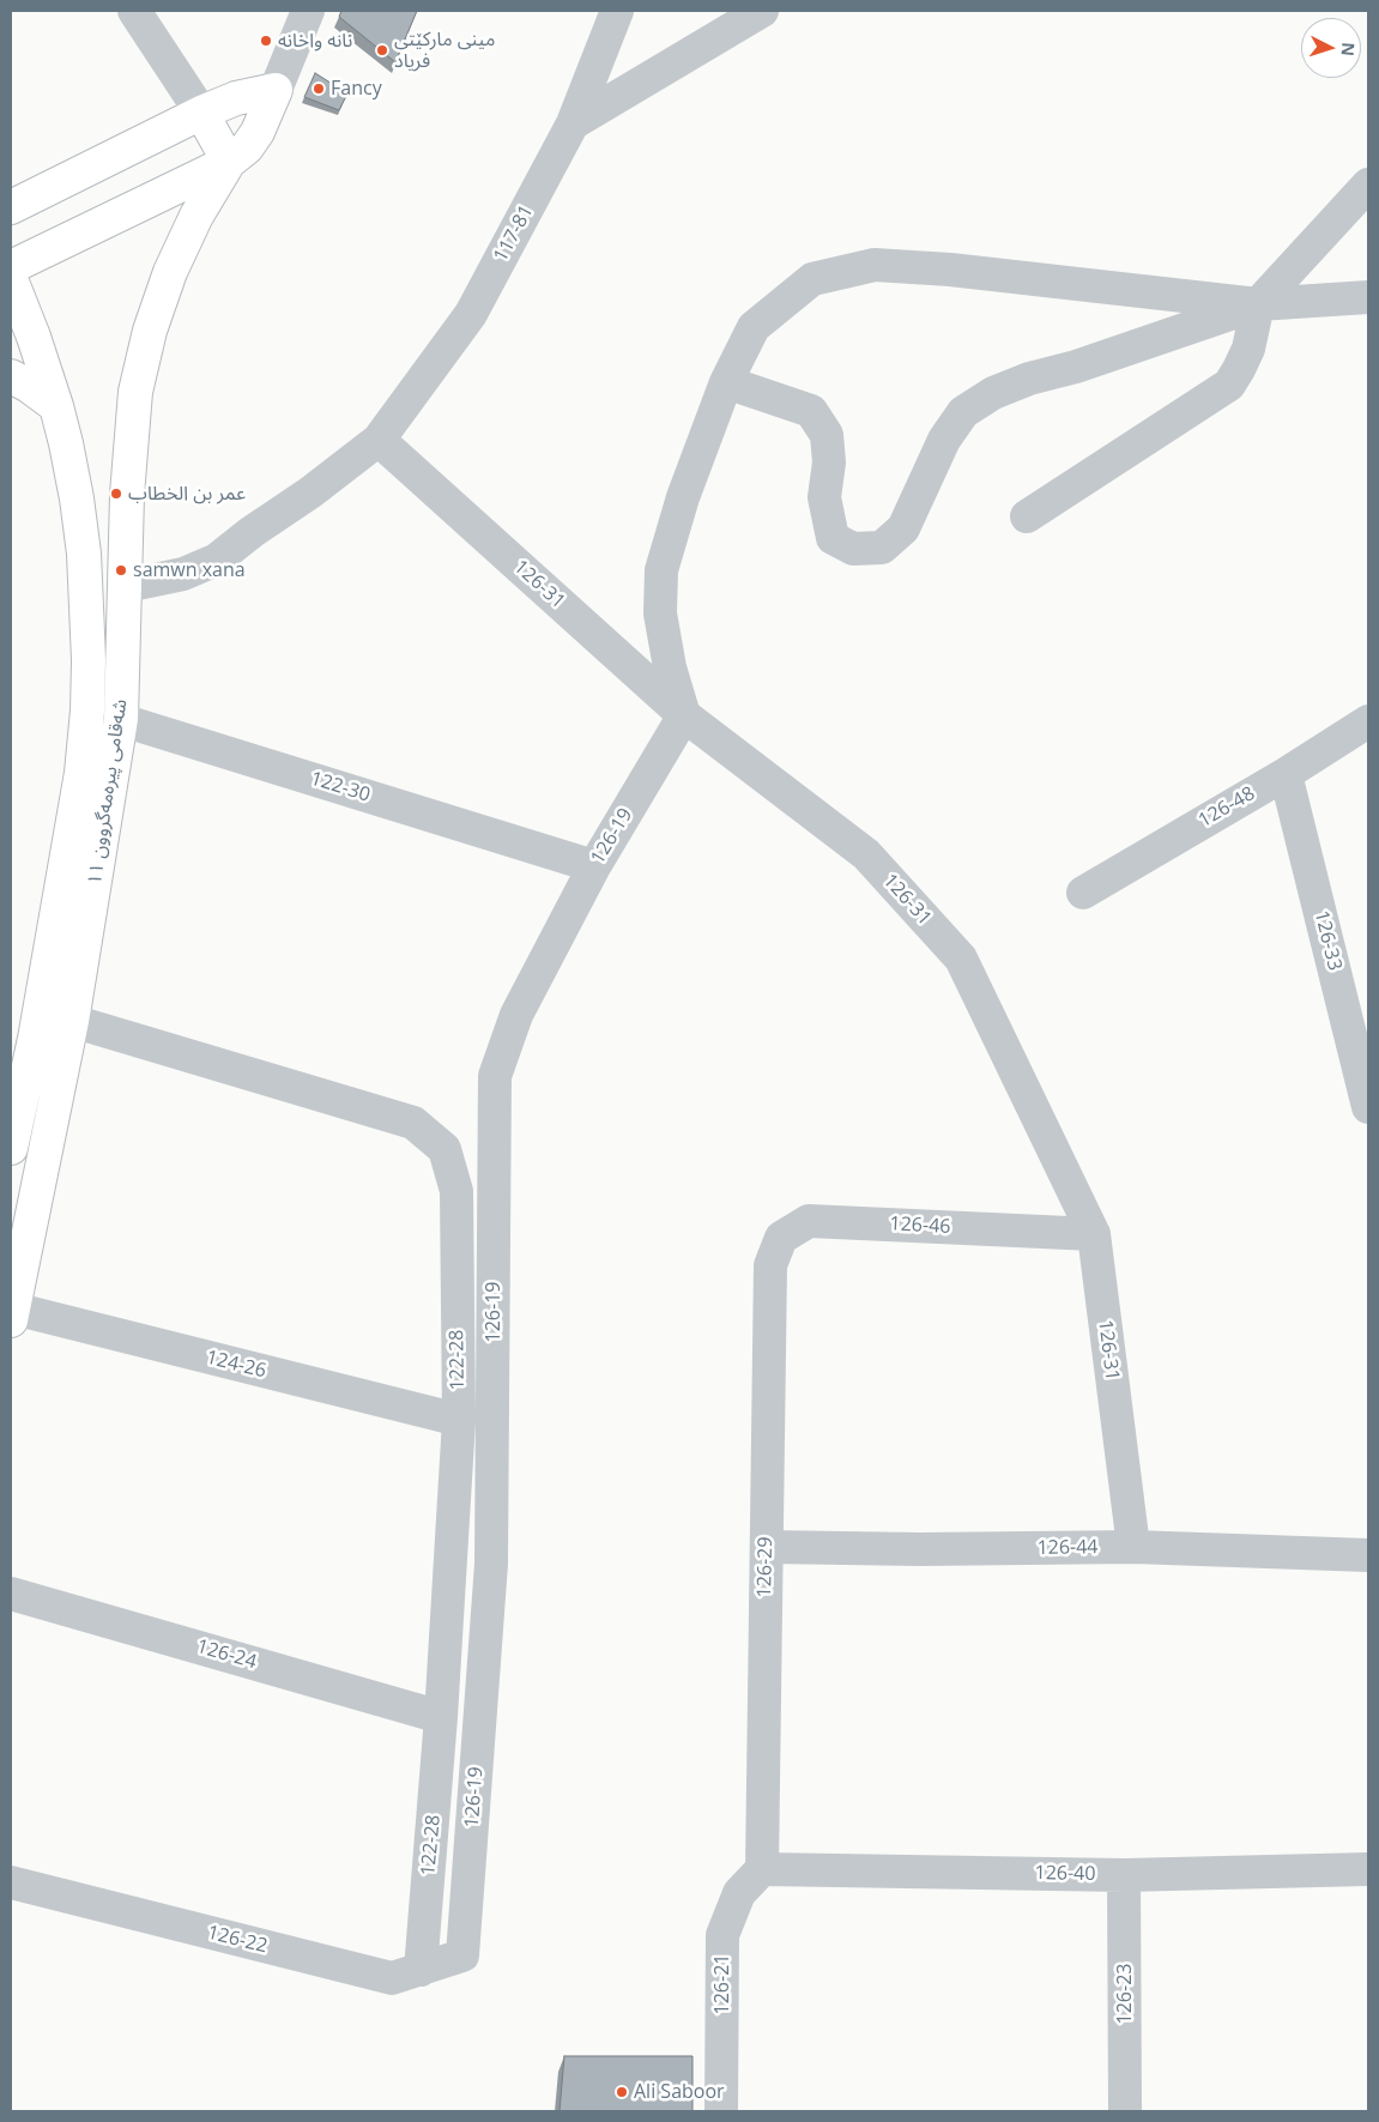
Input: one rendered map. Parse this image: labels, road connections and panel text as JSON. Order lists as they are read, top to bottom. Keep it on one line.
{"streets":{"main road":["شەقامی پیرەمەگروون ١١"],"street":["117-81","126-31","122-30","126-48","126-19","126-33","126-46","122-28","124-26","126-44","126-29","126-24","126-40","126-22","126-21","126-23"]},"crossings":[["117-81","126-31"],["117-81","شەقامی پیرەمەگروون ١١"],["126-31","126-19"],["126-31","126-46"],["126-31","126-44"],["122-30","شەقامی پیرەمەگروون ١١"],["122-30","126-19"],["شەقامی پیرەمەگروون ١١","122-28"],["شەقامی پیرەمەگروون ١١","124-26"],["126-48","126-33"],["126-19","126-22"],["126-46","126-29"],["122-28","124-26"],["122-28","126-24"],["122-28","126-22"],["126-44","126-29"],["126-29","126-40"],["126-29","126-21"],["126-40","126-21"],["126-40","126-23"]],"places":["نانه واخانه","مینی مارکێتی فریاد","Fancy","عمر بن الخطاب","samwn xana","Ali Saboor"],"north":"right"}
